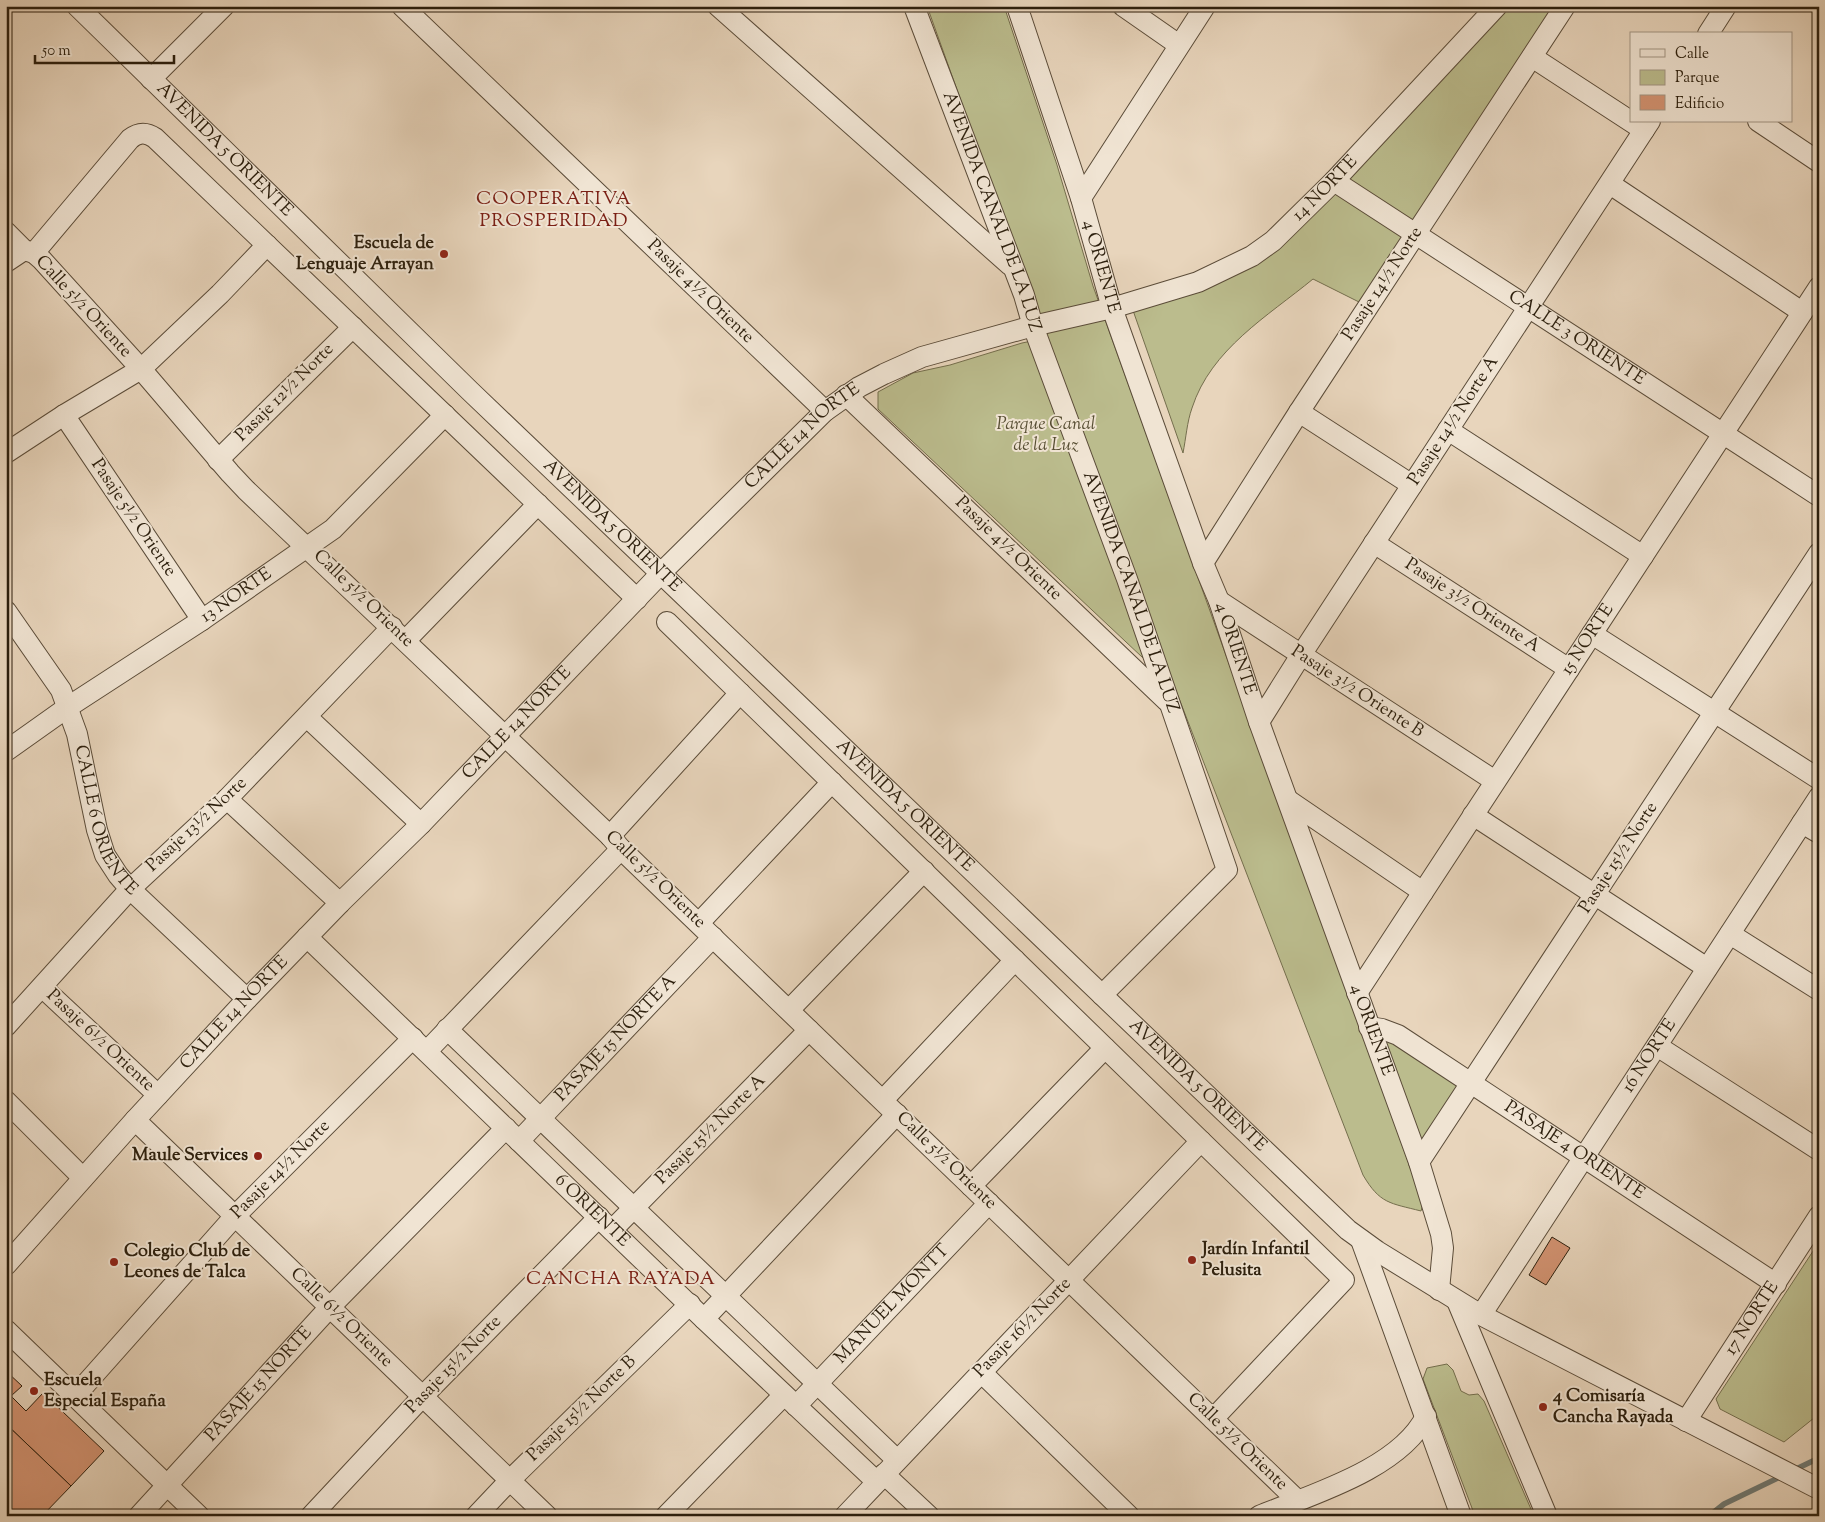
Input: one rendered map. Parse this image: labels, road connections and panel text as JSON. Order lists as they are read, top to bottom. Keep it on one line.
{"streets":{"street":["AVENIDA 5 ORIENTE","14 NORTE","AVENIDA CANAL DE LA LUZ","4 ORIENTE","Pasaje 14½ Norte","Pasaje 4½ Oriente","Calle 5½ Oriente","CALLE 3 ORIENTE","Pasaje 12½ Norte","Pasaje 14½ Norte A","CALLE 14 NORTE","Pasaje 5½ Oriente","13 NORTE","Pasaje 3½ Oriente A","15 NORTE","Pasaje 3½ Oriente B","CALLE 6 ORIENTE","Pasaje 13½ Norte","Pasaje 15½ Norte","PASAJE 15 NORTE A","Pasaje 6½ Oriente","16 NORTE","Pasaje 15½ Norte A","PASAJE 4 ORIENTE","6 ORIENTE","MANUEL MONTT","Calle 6½ Oriente","17 NORTE","Pasaje 16½ Norte","PASAJE 15 NORTE","Pasaje 15½ Norte B"]},"crossings":[["AVENIDA 5 ORIENTE","AVENIDA CANAL DE LA LUZ"],["AVENIDA 5 ORIENTE","4 ORIENTE"],["AVENIDA 5 ORIENTE","CALLE 14 NORTE"],["AVENIDA 5 ORIENTE","16 NORTE"],["AVENIDA 5 ORIENTE","17 NORTE"],["14 NORTE","4 ORIENTE"],["14 NORTE","CALLE 3 ORIENTE"],["14 NORTE","CALLE 14 NORTE"],["AVENIDA CANAL DE LA LUZ","Pasaje 4½ Oriente"],["AVENIDA CANAL DE LA LUZ","CALLE 14 NORTE"],["4 ORIENTE","Pasaje 14½ Norte"],["4 ORIENTE","Pasaje 14½ Norte A"],["4 ORIENTE","CALLE 14 NORTE"],["4 ORIENTE","15 NORTE"],["4 ORIENTE","Pasaje 3½ Oriente B"],["4 ORIENTE","Pasaje 15½ Norte"],["4 ORIENTE","PASAJE 4 ORIENTE"],["Pasaje 14½ Norte","Calle 5½ Oriente"],["Pasaje 14½ Norte","CALLE 3 ORIENTE"],["Pasaje 14½ Norte","6 ORIENTE"],["Pasaje 14½ Norte","Calle 6½ Oriente"],["Pasaje 4½ Oriente","CALLE 14 NORTE"],["Calle 5½ Oriente","Pasaje 12½ Norte"],["Calle 5½ Oriente","CALLE 14 NORTE"],["Calle 5½ Oriente","13 NORTE"],["Calle 5½ Oriente","Pasaje 13½ Norte"],["Calle 5½ Oriente","PASAJE 15 NORTE A"],["Calle 5½ Oriente","Pasaje 15½ Norte A"],["Calle 5½ Oriente","MANUEL MONTT"],["Calle 5½ Oriente","Pasaje 16½ Norte"],["CALLE 3 ORIENTE","Pasaje 14½ Norte A"],["CALLE 3 ORIENTE","15 NORTE"],["Pasaje 14½ Norte A","Pasaje 3½ Oriente A"],["Pasaje 14½ Norte A","Pasaje 3½ Oriente B"],["CALLE 14 NORTE","CALLE 6 ORIENTE"],["CALLE 14 NORTE","Pasaje 6½ Oriente"],["CALLE 14 NORTE","6 ORIENTE"],["CALLE 14 NORTE","Calle 6½ Oriente"],["Pasaje 5½ Oriente","13 NORTE"],["13 NORTE","CALLE 6 ORIENTE"],["Pasaje 3½ Oriente A","15 NORTE"],["15 NORTE","Pasaje 3½ Oriente B"],["CALLE 6 ORIENTE","Pasaje 13½ Norte"],["Pasaje 13½ Norte","Pasaje 6½ Oriente"],["Pasaje 15½ Norte","Pasaje 15½ Norte A"],["Pasaje 15½ Norte","PASAJE 4 ORIENTE"],["Pasaje 15½ Norte","6 ORIENTE"],["Pasaje 15½ Norte","Calle 6½ Oriente"],["PASAJE 15 NORTE A","6 ORIENTE"],["PASAJE 15 NORTE A","PASAJE 15 NORTE"],["16 NORTE","PASAJE 4 ORIENTE"],["Pasaje 15½ Norte A","6 ORIENTE"],["PASAJE 4 ORIENTE","17 NORTE"],["6 ORIENTE","MANUEL MONTT"],["6 ORIENTE","Pasaje 16½ Norte"],["6 ORIENTE","PASAJE 15 NORTE"],["6 ORIENTE","Pasaje 15½ Norte B"],["Calle 6½ Oriente","PASAJE 15 NORTE"],["Calle 6½ Oriente","Pasaje 15½ Norte B"]],"districts":["COOPERATIVA PROSPERIDAD","CANCHA RAYADA"],"parks":["Parque Canal de la Luz"],"places":["Escuela de Lenguaje Arrayan","Maule Services","Jardín Infantil Pelusita","Colegio Club de Leones de Talca","Escuela Especial España","4 Comisaría Cancha Rayada"],"legend":["Calle","Parque","Edificio"],"scale_bar":"50 m"}
